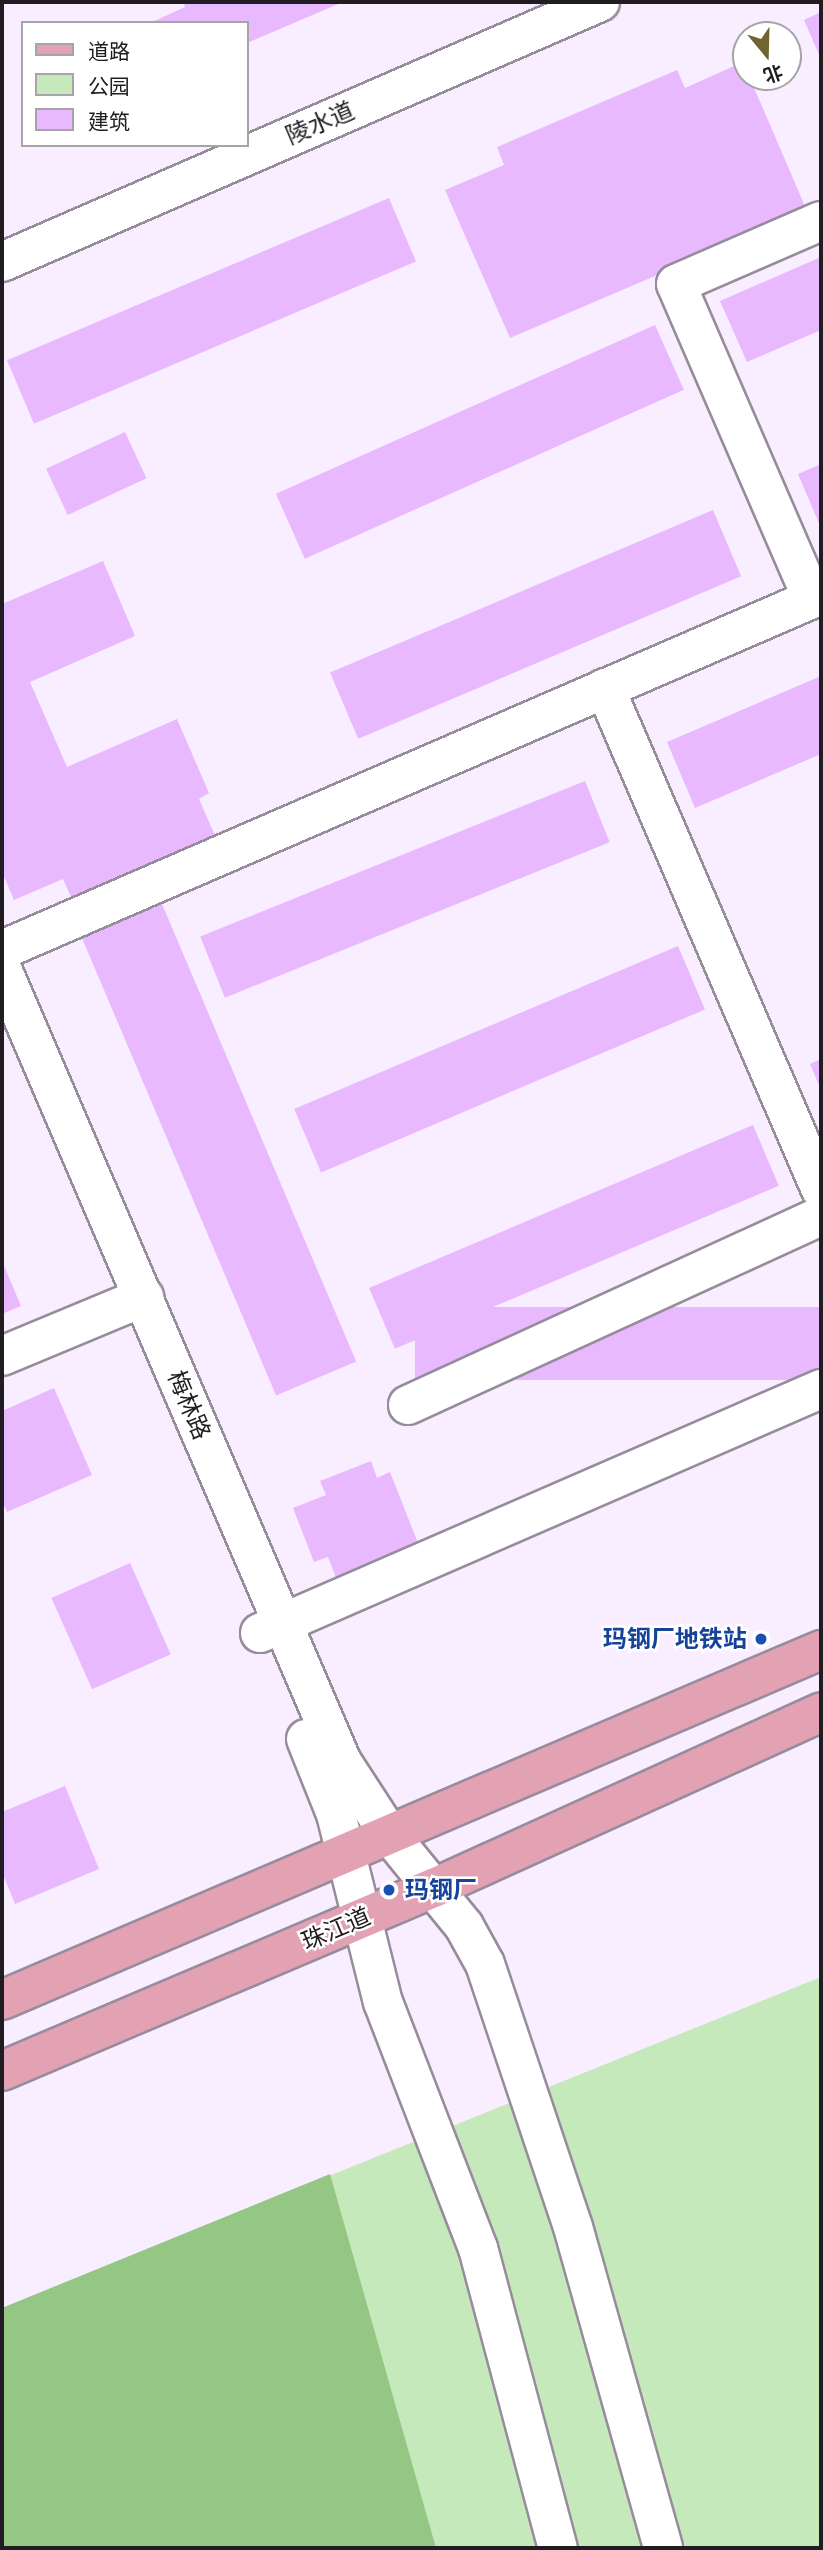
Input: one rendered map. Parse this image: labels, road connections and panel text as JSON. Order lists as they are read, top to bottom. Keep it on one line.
{"streets":{"main road":["珠江道"],"street":["陵水道","梅林路"]},"crossings":[["梅林路","珠江道"]],"places":["玛钢厂地铁站","玛钢厂"],"legend":["道路","公园","建筑"],"north":"bottom"}
